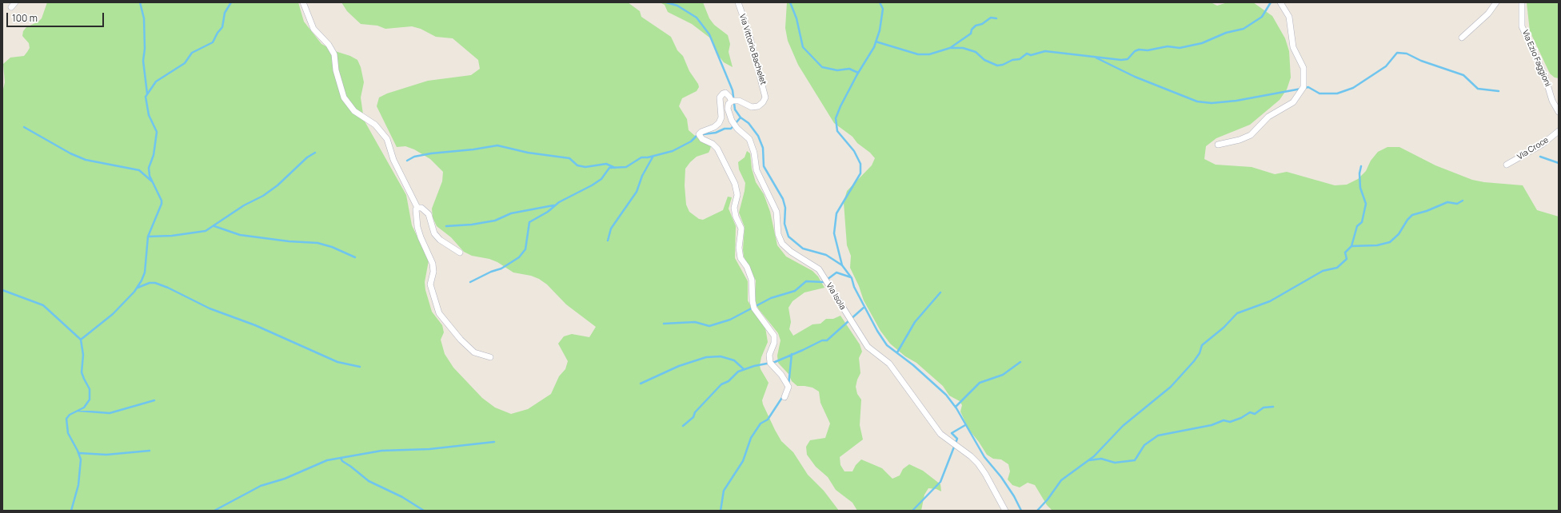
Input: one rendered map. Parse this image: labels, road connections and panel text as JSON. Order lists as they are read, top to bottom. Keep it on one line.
{"streets":{"street":["Via Vittorio Bachelet","Via Ezio Faggioni","Via Croce","Via Isola"]},"crossings":[["Via Vittorio Bachelet","Via Isola"]],"scale_bar":"100 m"}
